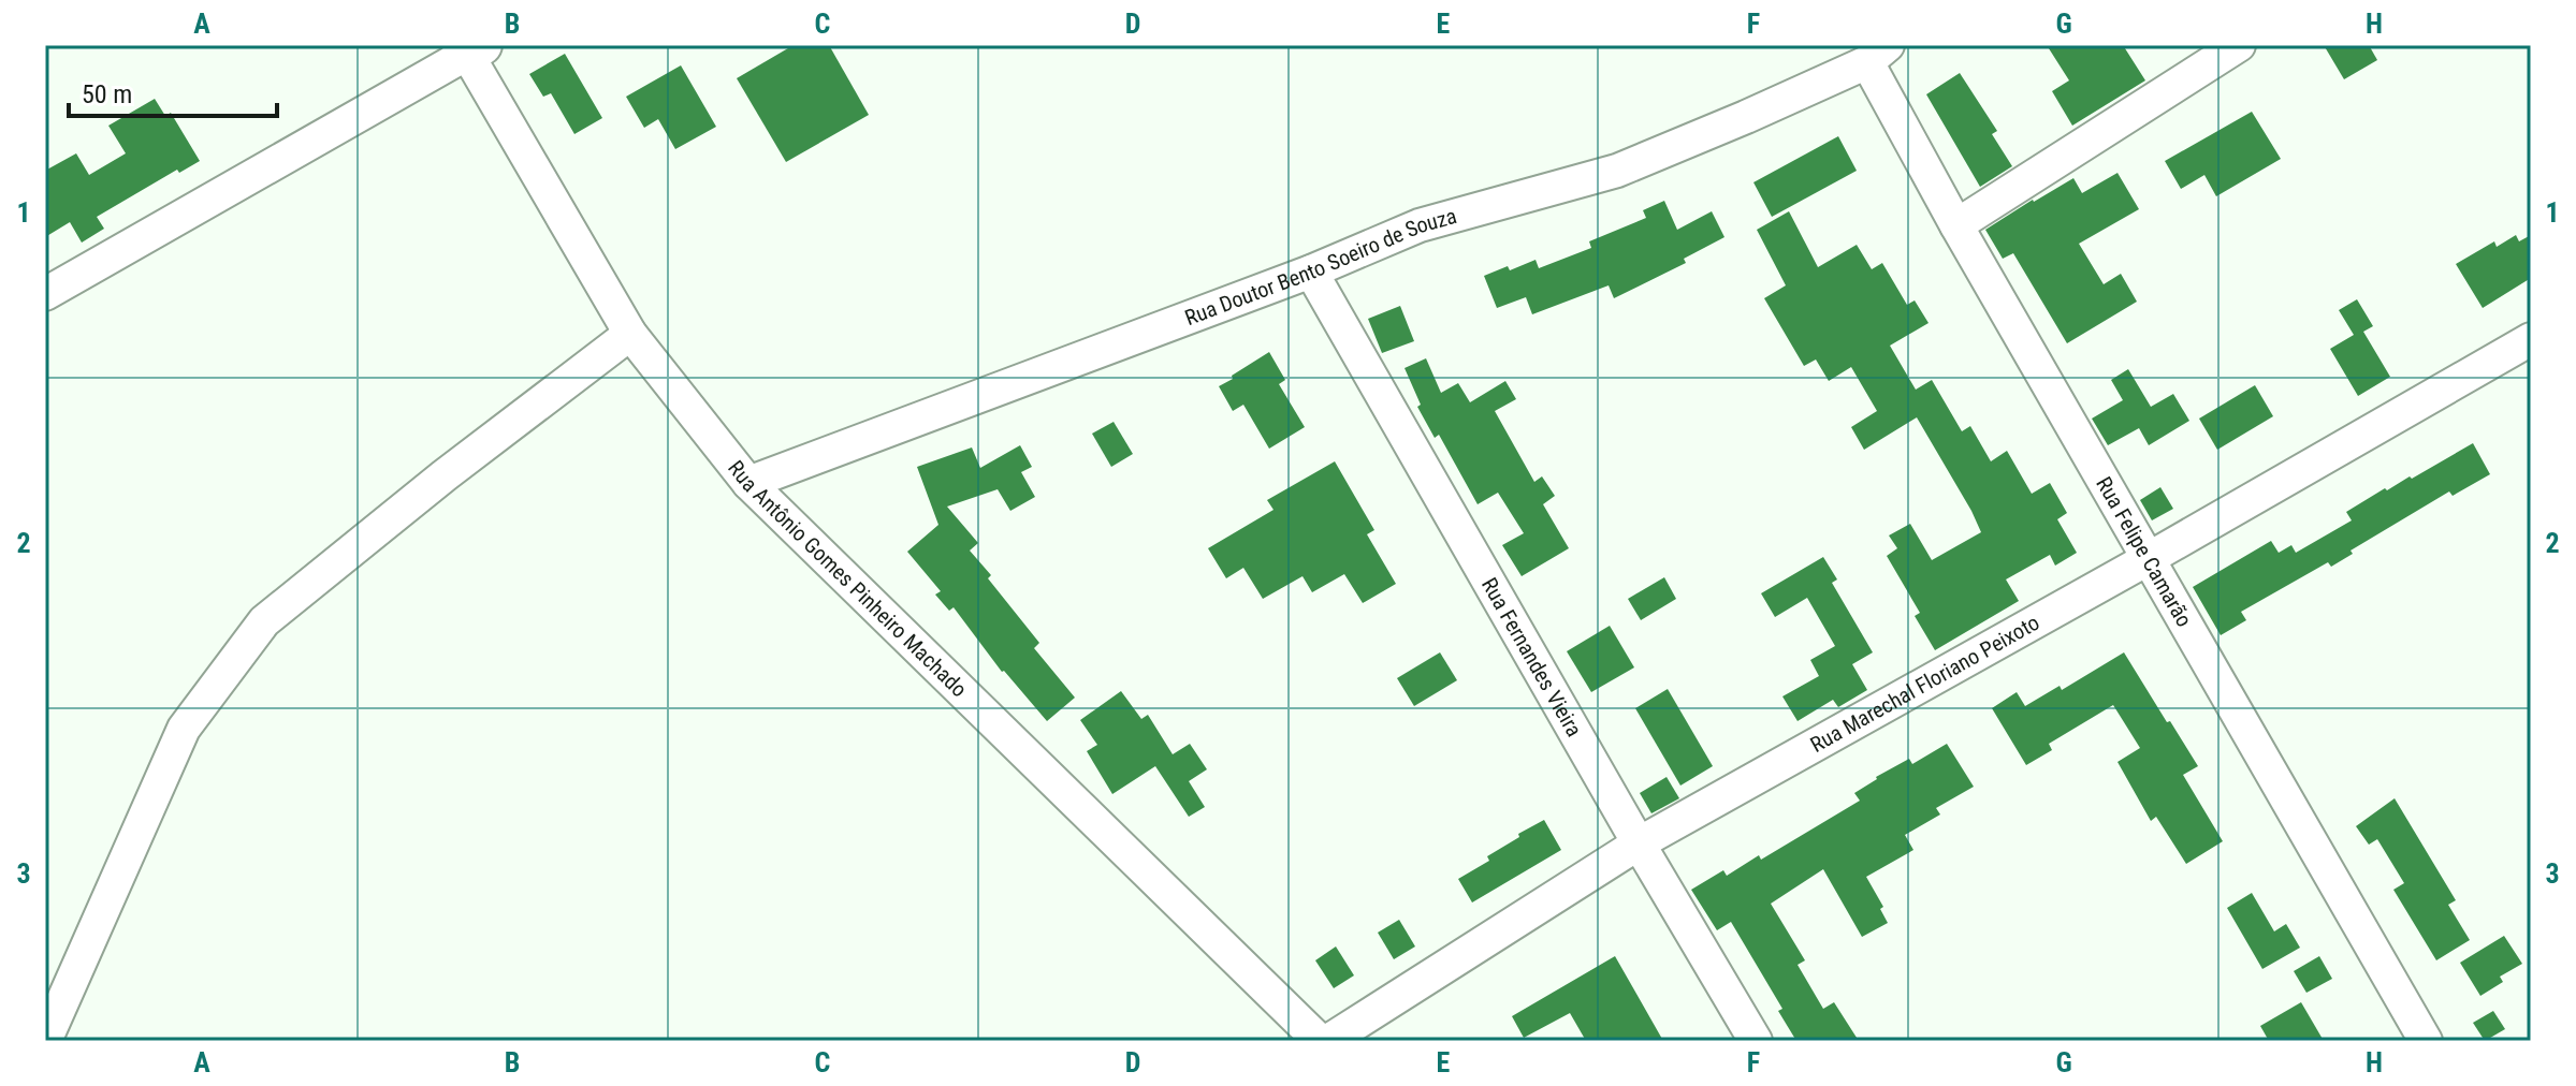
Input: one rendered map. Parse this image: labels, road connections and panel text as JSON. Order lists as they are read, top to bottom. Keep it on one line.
{"streets":{"street":["Rua Doutor Bento Soeiro de Souza","Rua Felipe Camarão","Rua Antônio Gomes Pinheiro Machado","Rua Fernandes Vieira","Rua Marechal Floriano Peixoto"]},"crossings":[["Rua Doutor Bento Soeiro de Souza","Rua Felipe Camarão"],["Rua Doutor Bento Soeiro de Souza","Rua Antônio Gomes Pinheiro Machado"],["Rua Doutor Bento Soeiro de Souza","Rua Fernandes Vieira"],["Rua Felipe Camarão","Rua Marechal Floriano Peixoto"],["Rua Fernandes Vieira","Rua Marechal Floriano Peixoto"]],"scale_bar":"50 m","grid":{"columns":["A","B","C","D","E","F","G","H"],"rows":["1","2","3"]}}
